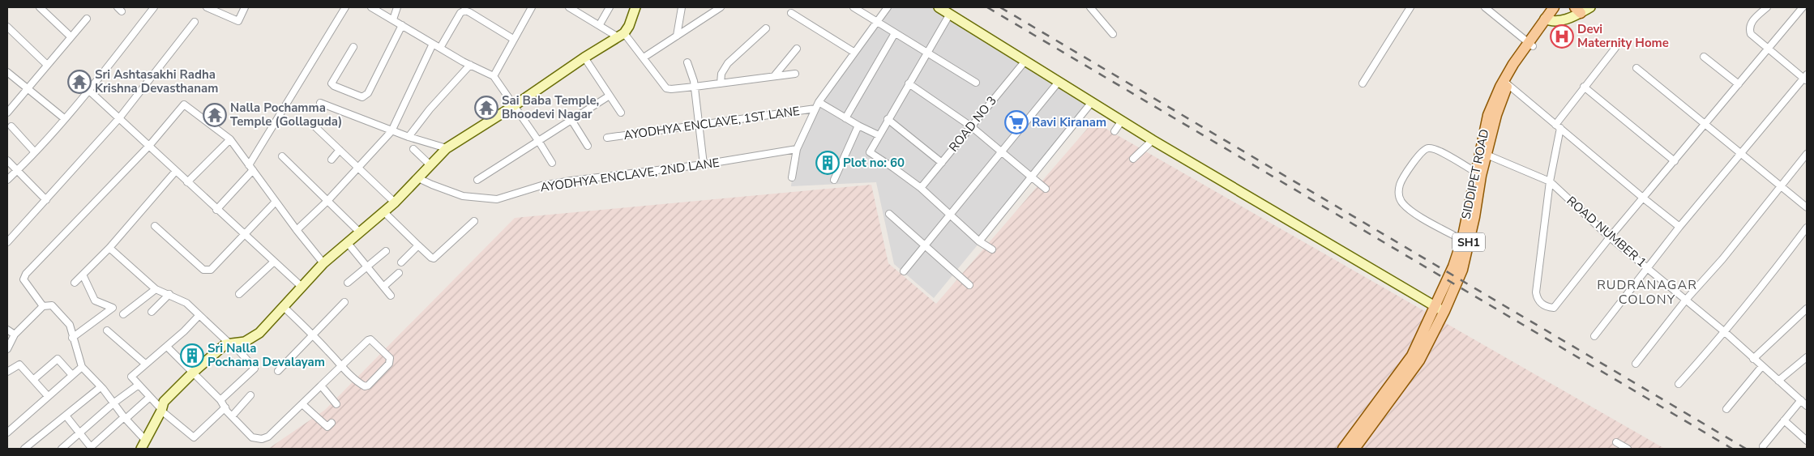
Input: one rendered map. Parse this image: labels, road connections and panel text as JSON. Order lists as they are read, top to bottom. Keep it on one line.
{"streets":{"main road":["SIDDIPET ROAD","SH1"],"street":["AYODHYA ENCLAVE, 1ST LANE","ROAD NO 3","AYODHYA ENCLAVE, 2ND LANE","ROAD NUMBER 1"]},"crossings":[["SIDDIPET ROAD","ROAD NUMBER 1"]],"districts":["RUDRANAGAR COLONY"],"places":{"hospital":["Devi Maternity Home"],"temple":["Sri Ashtasakhi Radha Krishna Devasthanam","Sai Baba Temple, Bhoodevi Nagar","Nalla Pochamma Temple (Gollaguda)"],"supermarket":["Ravi Kiranam"],"building":["Plot no: 60","Sri Nalla Pochama Devalayam"]}}
